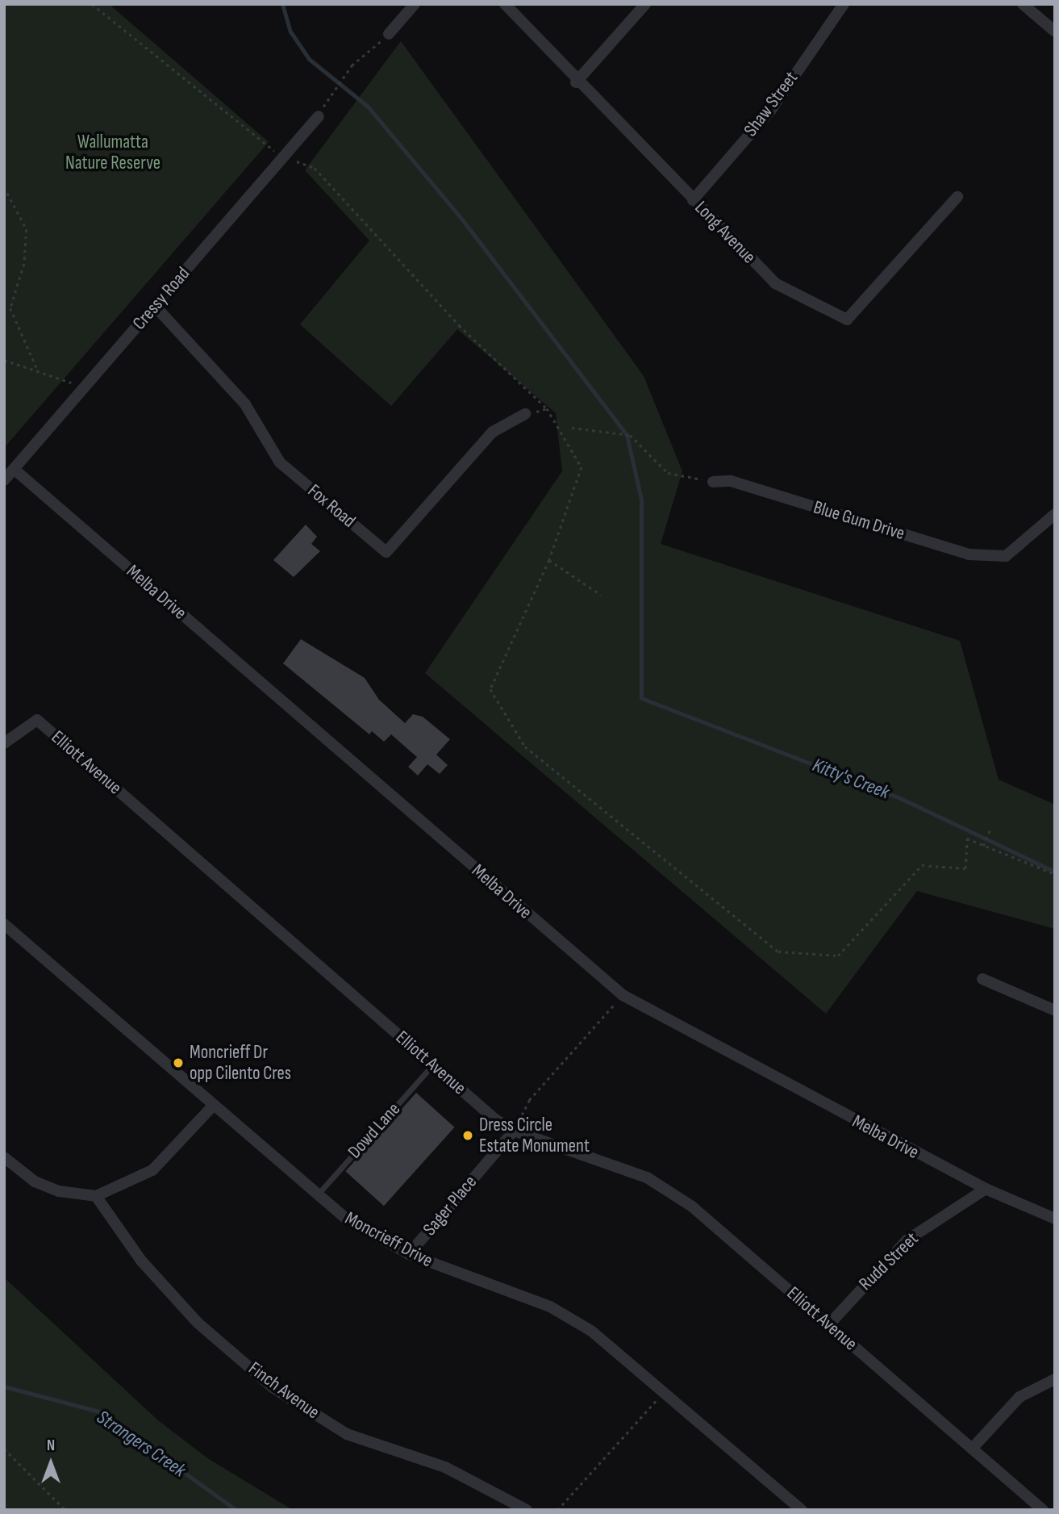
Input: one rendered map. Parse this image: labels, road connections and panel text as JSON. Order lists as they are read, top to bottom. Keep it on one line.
{"streets":{"street":["Shaw Street","Long Avenue","Cressy Road","Fox Road","Blue Gum Drive","Melba Drive","Elliott Avenue","Sager Place","Moncrieff Drive","Rudd Street","Finch Avenue"],"lane":["Dowd Lane"]},"crossings":[["Shaw Street","Long Avenue"],["Cressy Road","Fox Road"],["Cressy Road","Melba Drive"],["Melba Drive","Rudd Street"],["Elliott Avenue","Dowd Lane"],["Elliott Avenue","Sager Place"],["Elliott Avenue","Rudd Street"],["Dowd Lane","Moncrieff Drive"],["Sager Place","Moncrieff Drive"]],"water":["Kitty's Creek","Strangers Creek"],"parks":["Wallumatta Nature Reserve"],"places":["Moncrieff Dr opp Cilento Cres","Dress Circle Estate Monument"],"north":"top"}
